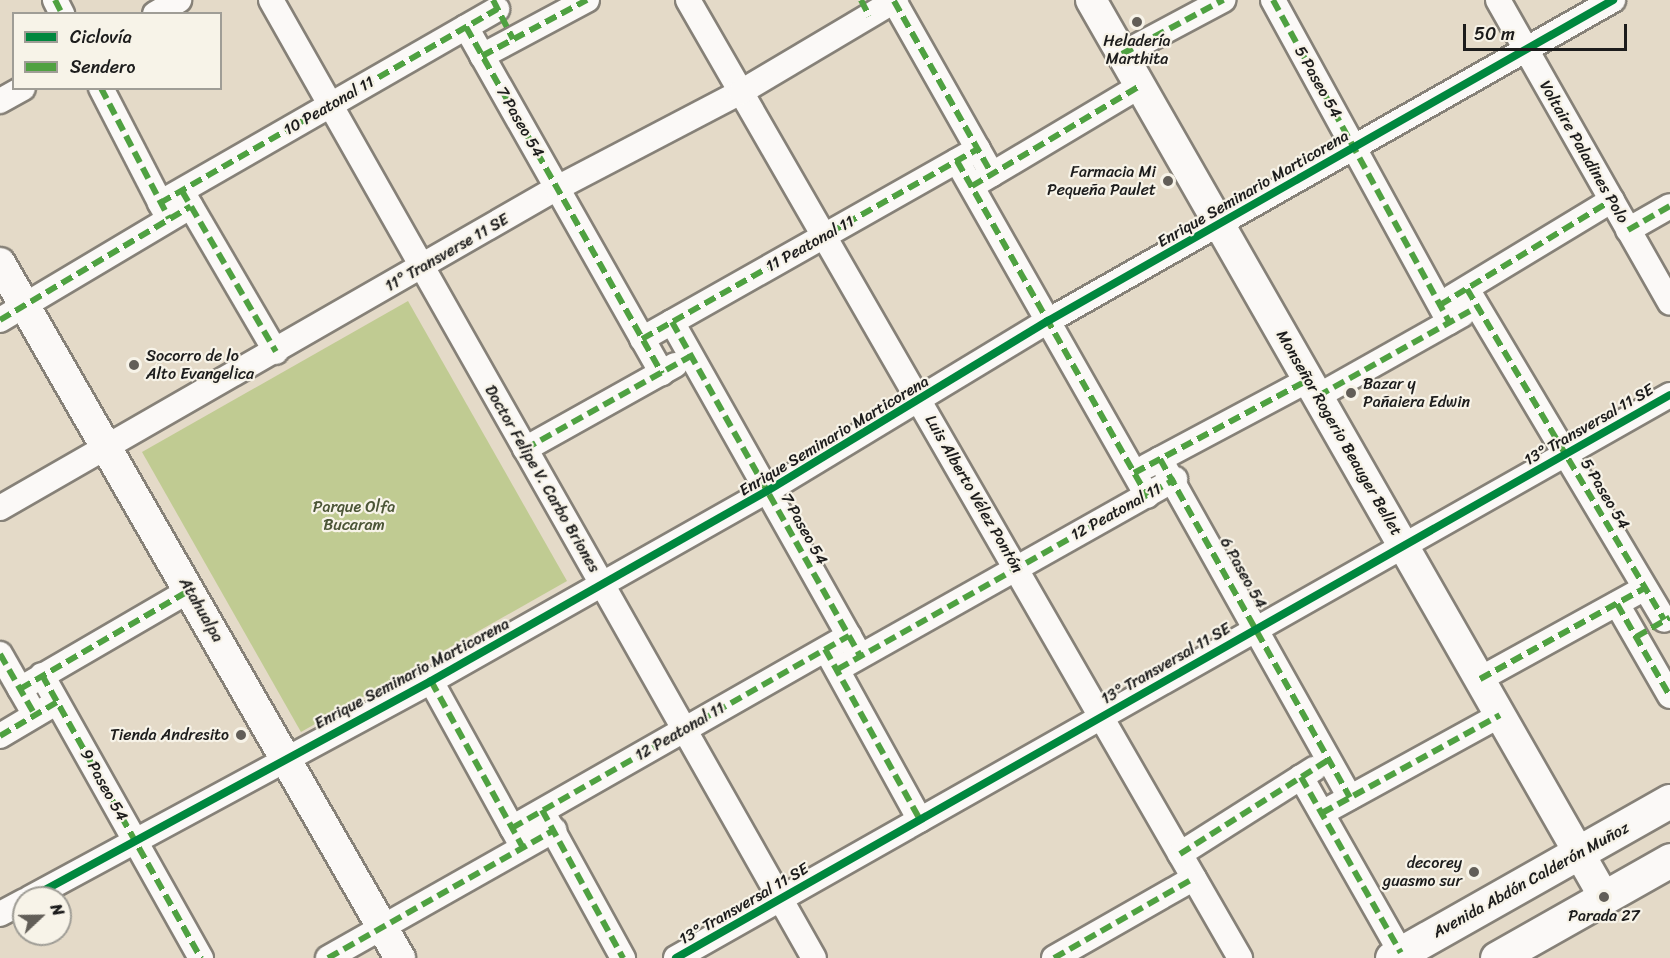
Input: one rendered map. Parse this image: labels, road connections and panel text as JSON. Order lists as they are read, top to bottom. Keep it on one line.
{"streets":{"main road":["Avenida Abdón Calderón Muñoz"],"street":["5 Paseo 54","10 Peatonal 11","7 Paseo 54","Voltaire Paladines Polo","Enrique Seminario Marticorena","11 Peatonal 11","11° Transverse 11 SE","13° Transversal 11 SE","Monseñor Rogerio Beauger Bellet","Doctor Felipe V. Carbo Briones","Luis Alberto Vélez Pontón","12 Peatonal 11","6 Paseo 54","Atahualpa","9 Paseo 54"]},"crossings":[["5 Paseo 54","Enrique Seminario Marticorena"],["5 Paseo 54","13° Transversal 11 SE"],["5 Paseo 54","12 Peatonal 11"],["10 Peatonal 11","7 Paseo 54"],["10 Peatonal 11","Doctor Felipe V. Carbo Briones"],["10 Peatonal 11","Atahualpa"],["7 Paseo 54","Enrique Seminario Marticorena"],["7 Paseo 54","11 Peatonal 11"],["7 Paseo 54","11° Transverse 11 SE"],["7 Paseo 54","12 Peatonal 11"],["Voltaire Paladines Polo","Enrique Seminario Marticorena"],["Voltaire Paladines Polo","12 Peatonal 11"],["Enrique Seminario Marticorena","Monseñor Rogerio Beauger Bellet"],["Enrique Seminario Marticorena","Doctor Felipe V. Carbo Briones"],["Enrique Seminario Marticorena","Luis Alberto Vélez Pontón"],["Enrique Seminario Marticorena","Atahualpa"],["Enrique Seminario Marticorena","9 Paseo 54"],["11 Peatonal 11","Luis Alberto Vélez Pontón"],["11° Transverse 11 SE","Doctor Felipe V. Carbo Briones"],["11° Transverse 11 SE","Luis Alberto Vélez Pontón"],["11° Transverse 11 SE","Atahualpa"],["13° Transversal 11 SE","Monseñor Rogerio Beauger Bellet"],["13° Transversal 11 SE","Doctor Felipe V. Carbo Briones"],["13° Transversal 11 SE","Luis Alberto Vélez Pontón"],["13° Transversal 11 SE","6 Paseo 54"],["Monseñor Rogerio Beauger Bellet","12 Peatonal 11"],["Monseñor Rogerio Beauger Bellet","Avenida Abdón Calderón Muñoz"],["Doctor Felipe V. Carbo Briones","12 Peatonal 11"],["Luis Alberto Vélez Pontón","12 Peatonal 11"],["12 Peatonal 11","6 Paseo 54"],["12 Peatonal 11","Atahualpa"]],"parks":["Parque Olfa Bucaram"],"places":["Heladería Marthita","Farmacia Mi Pequeña Paulet","Socorro de lo Alto Evangelica","Bazar y Pañaiera Edwin","Tienda Andresito","decorey guasmo sur","Parada 27"],"legend":["Ciclovía","Sendero"],"scale_bar":"50 m","north":"right"}
